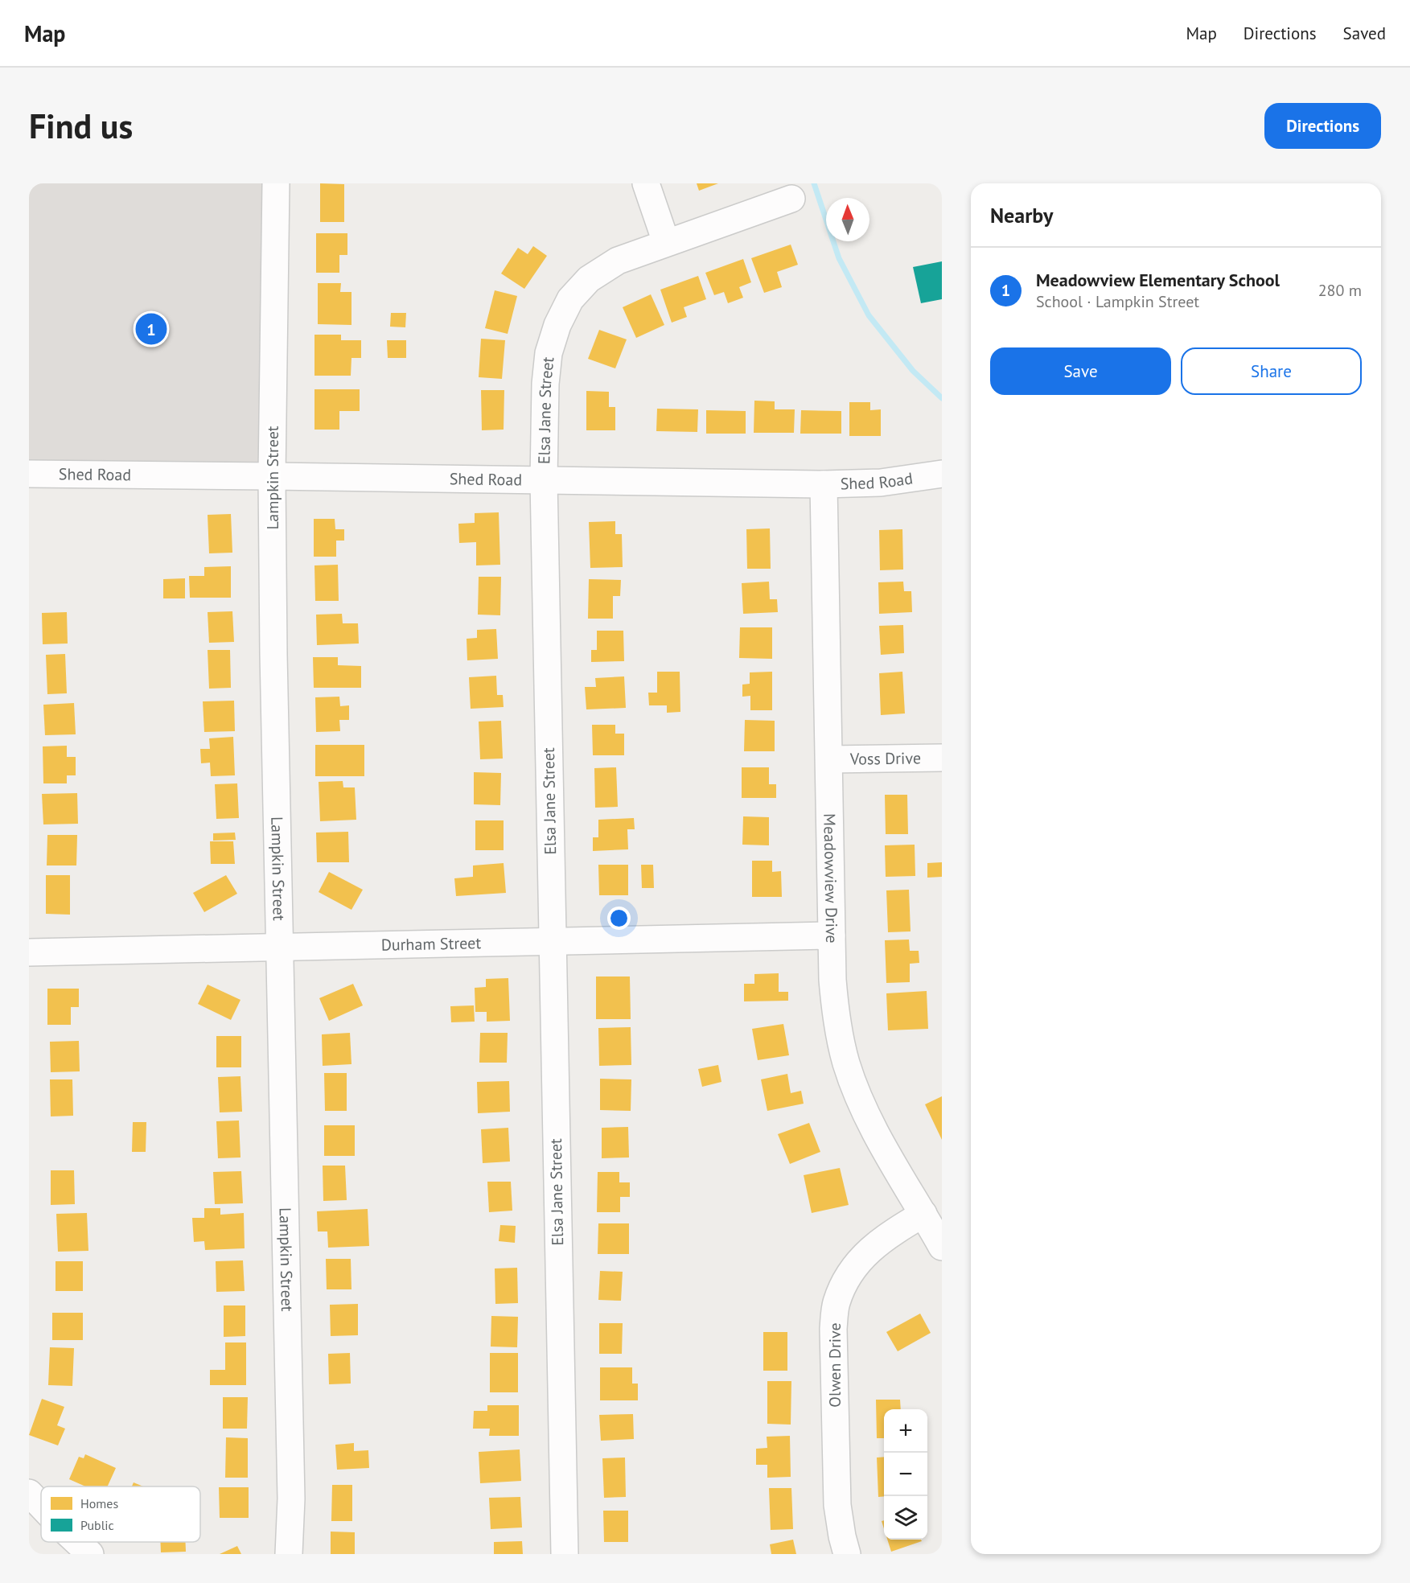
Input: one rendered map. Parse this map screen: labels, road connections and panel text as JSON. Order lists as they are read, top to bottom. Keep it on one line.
{"streets":{"street":["Elsa Jane Street","Shed Road","Lampkin Street","Voss Drive","Meadowview Drive","Durham Street","Olwen Drive"]},"crossings":[["Elsa Jane Street","Shed Road"],["Elsa Jane Street","Durham Street"],["Shed Road","Lampkin Street"],["Shed Road","Meadowview Drive"],["Lampkin Street","Durham Street"],["Voss Drive","Meadowview Drive"],["Meadowview Drive","Durham Street"],["Meadowview Drive","Olwen Drive"]],"legend":["Homes","Public"],"north":"top","page":{"header":"Map","nav":["Map","Directions","Saved"],"buttons":["Directions",["Save","Share"]],"title":"Find us","heading":"Nearby","list":[{"mark":"1","name":"Meadowview Elementary School","note":"School · Lampkin Street","value":"280 m"}],"pins":"1","map_buttons":["+","−"]}}
